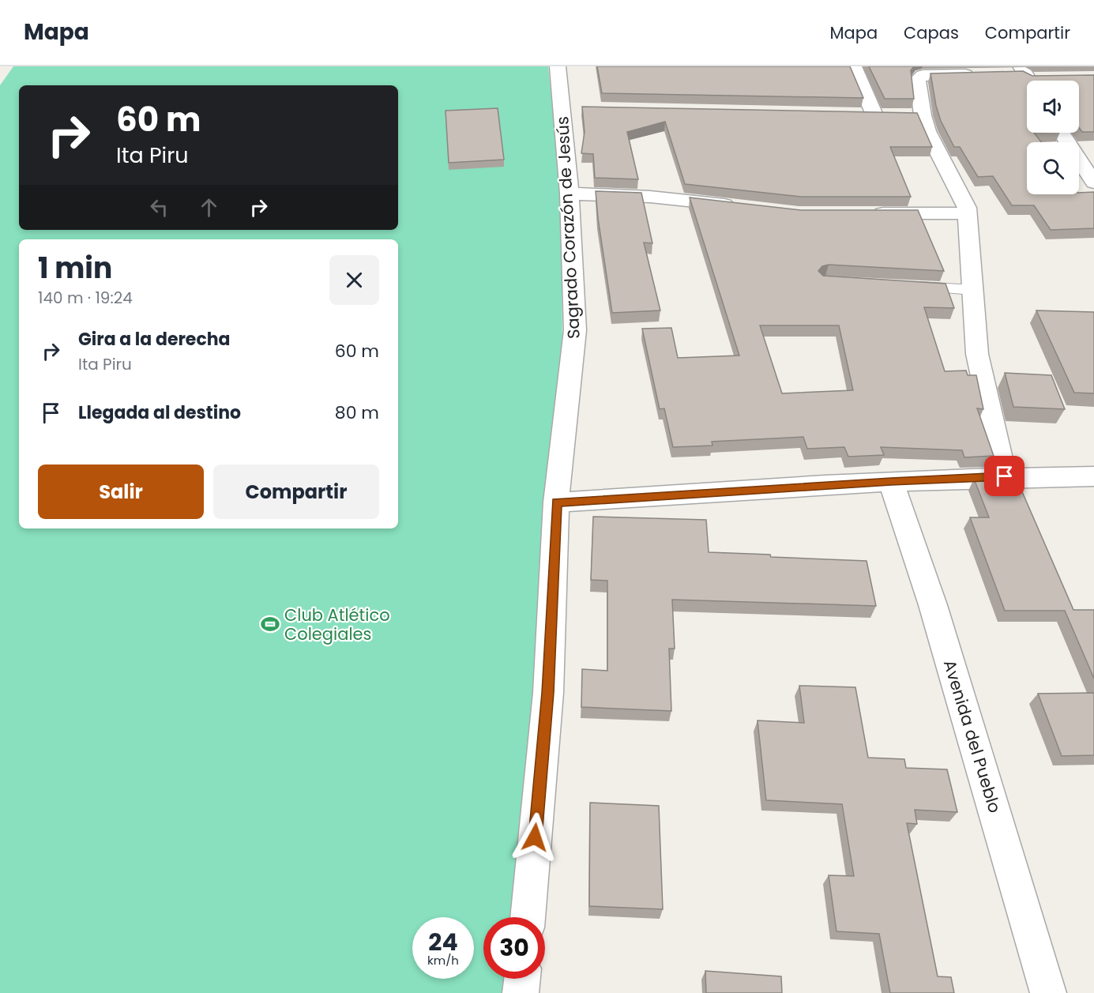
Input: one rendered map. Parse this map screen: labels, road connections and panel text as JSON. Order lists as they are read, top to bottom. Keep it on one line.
{"streets":{"street":["Sagrado Corazón de Jesús","Avenida del Pueblo"]},"places":{"sports":["Club Atlético Colegiales"]},"page":{"header":"Mapa","nav":["Mapa","Capas","Compartir"],"turn":["60 m","Ita Piru"],"heading":["1 min","140 m · 19:24"],"list":[{"name":"Gira a la derecha","note":"Ita Piru","value":"60 m"},{"name":"Llegada al destino","value":"80 m"}],"buttons":["Salir","Compartir"],"speed":"24 km/h","limit":"30"}}
